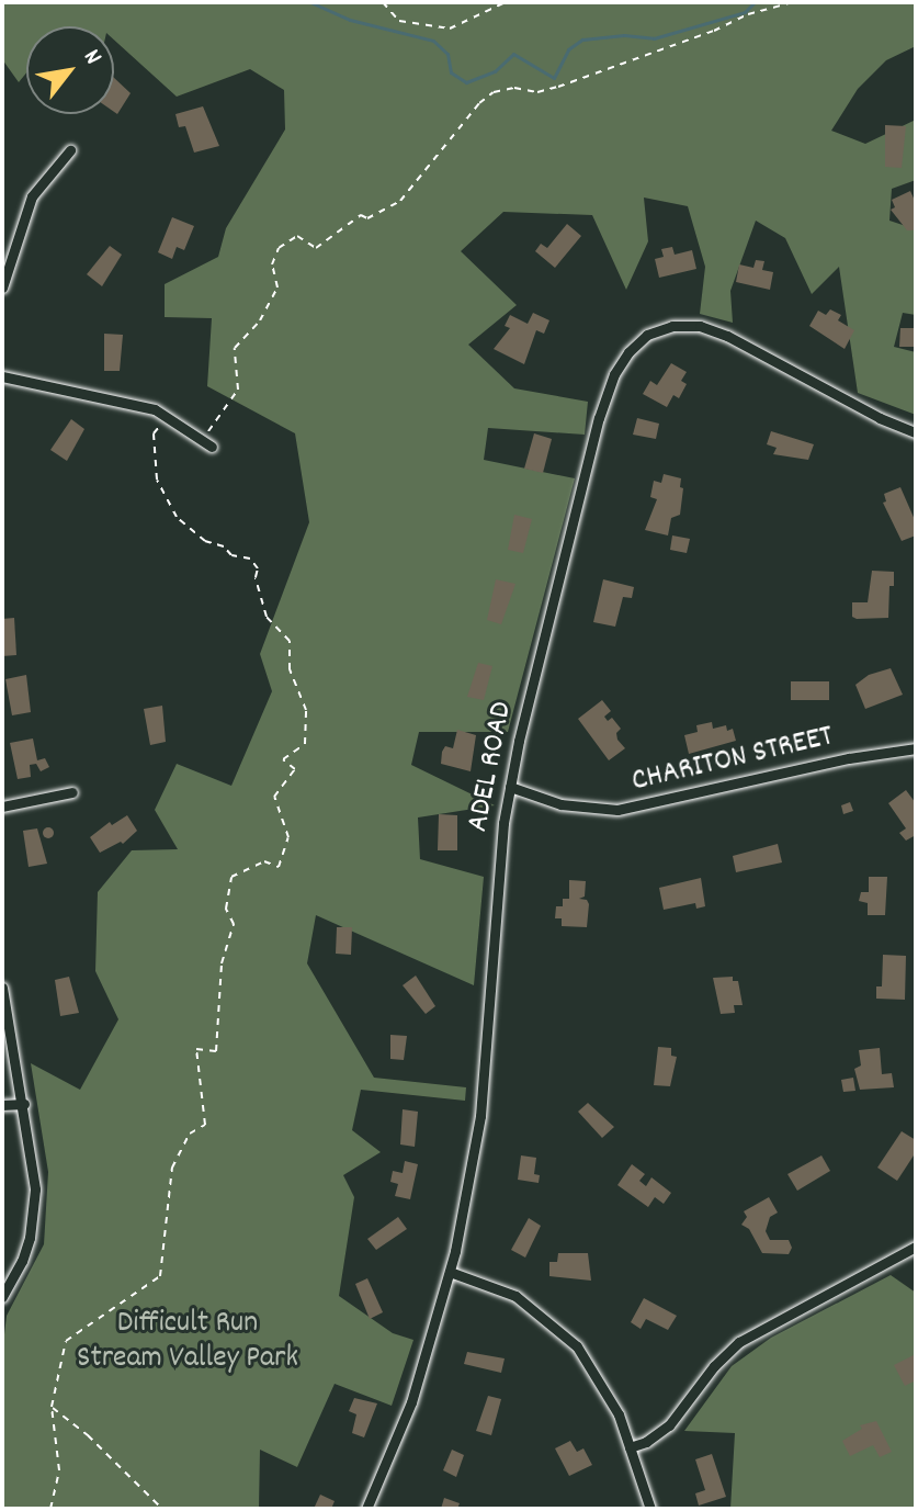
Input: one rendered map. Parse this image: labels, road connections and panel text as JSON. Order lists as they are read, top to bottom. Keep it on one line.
{"streets":{"street":["CHARITON STREET","ADEL ROAD"]},"crossings":[["CHARITON STREET","ADEL ROAD"]],"parks":["Difficult Run Stream Valley Park"],"north":"top right"}
